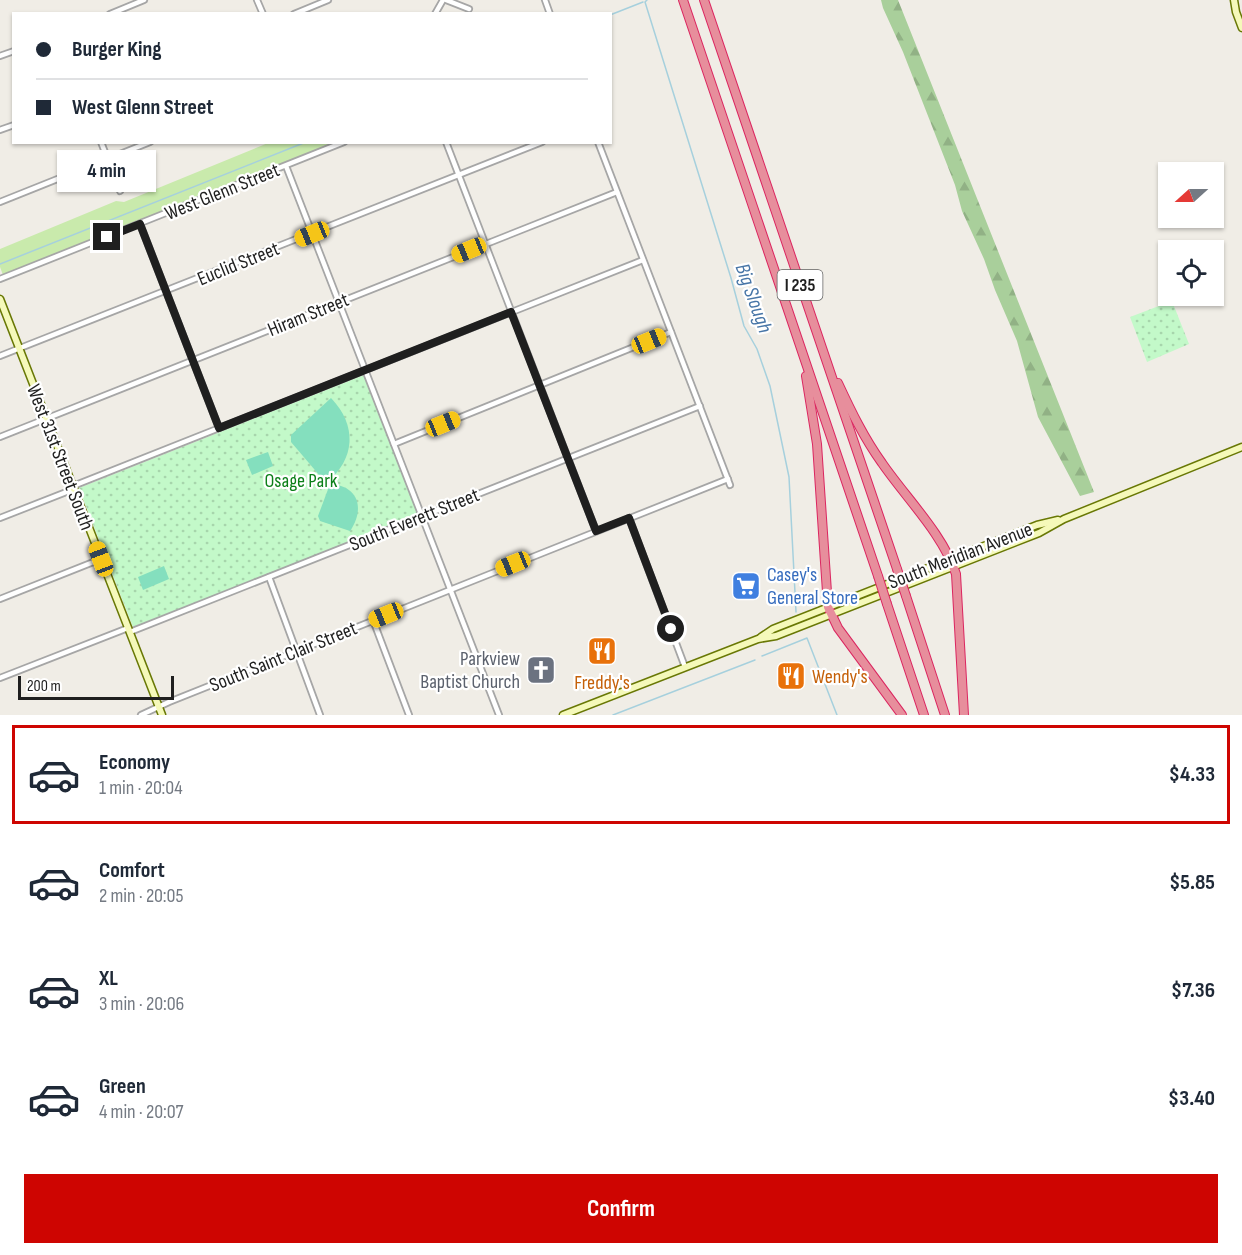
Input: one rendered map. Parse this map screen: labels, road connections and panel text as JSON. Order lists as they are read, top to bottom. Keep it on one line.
{"streets":{"highway":["I 235"],"main road":["West 31st Street South","South Meridian Avenue"],"street":["West Glenn Street","Euclid Street","Hiram Street","South Everett Street","South Saint Clair Street"]},"crossings":[["Euclid Street","West 31st Street South"],["Hiram Street","West 31st Street South"],["West 31st Street South","South Everett Street"],["West 31st Street South","South Saint Clair Street"]],"water":["Big Slough"],"parks":["Osage Park"],"places":{"supermarket":["Casey's General Store"],"restaurant":["Freddy's","Wendy's"],"church":["Parkview Baptist Church"]},"scale_bar":"200 m","north":"left","page":{"banner":["Burger King","West Glenn Street"],"bubble":"4 min","scale":"200 m","list":[{"name":"Economy","note":"1 min · 20:04","value":"$4.33"},{"name":"Comfort","note":"2 min · 20:05","value":"$5.85"},{"name":"XL","note":"3 min · 20:06","value":"$7.36"},{"name":"Green","note":"4 min · 20:07","value":"$3.40"}],"buttons":"Confirm"}}
